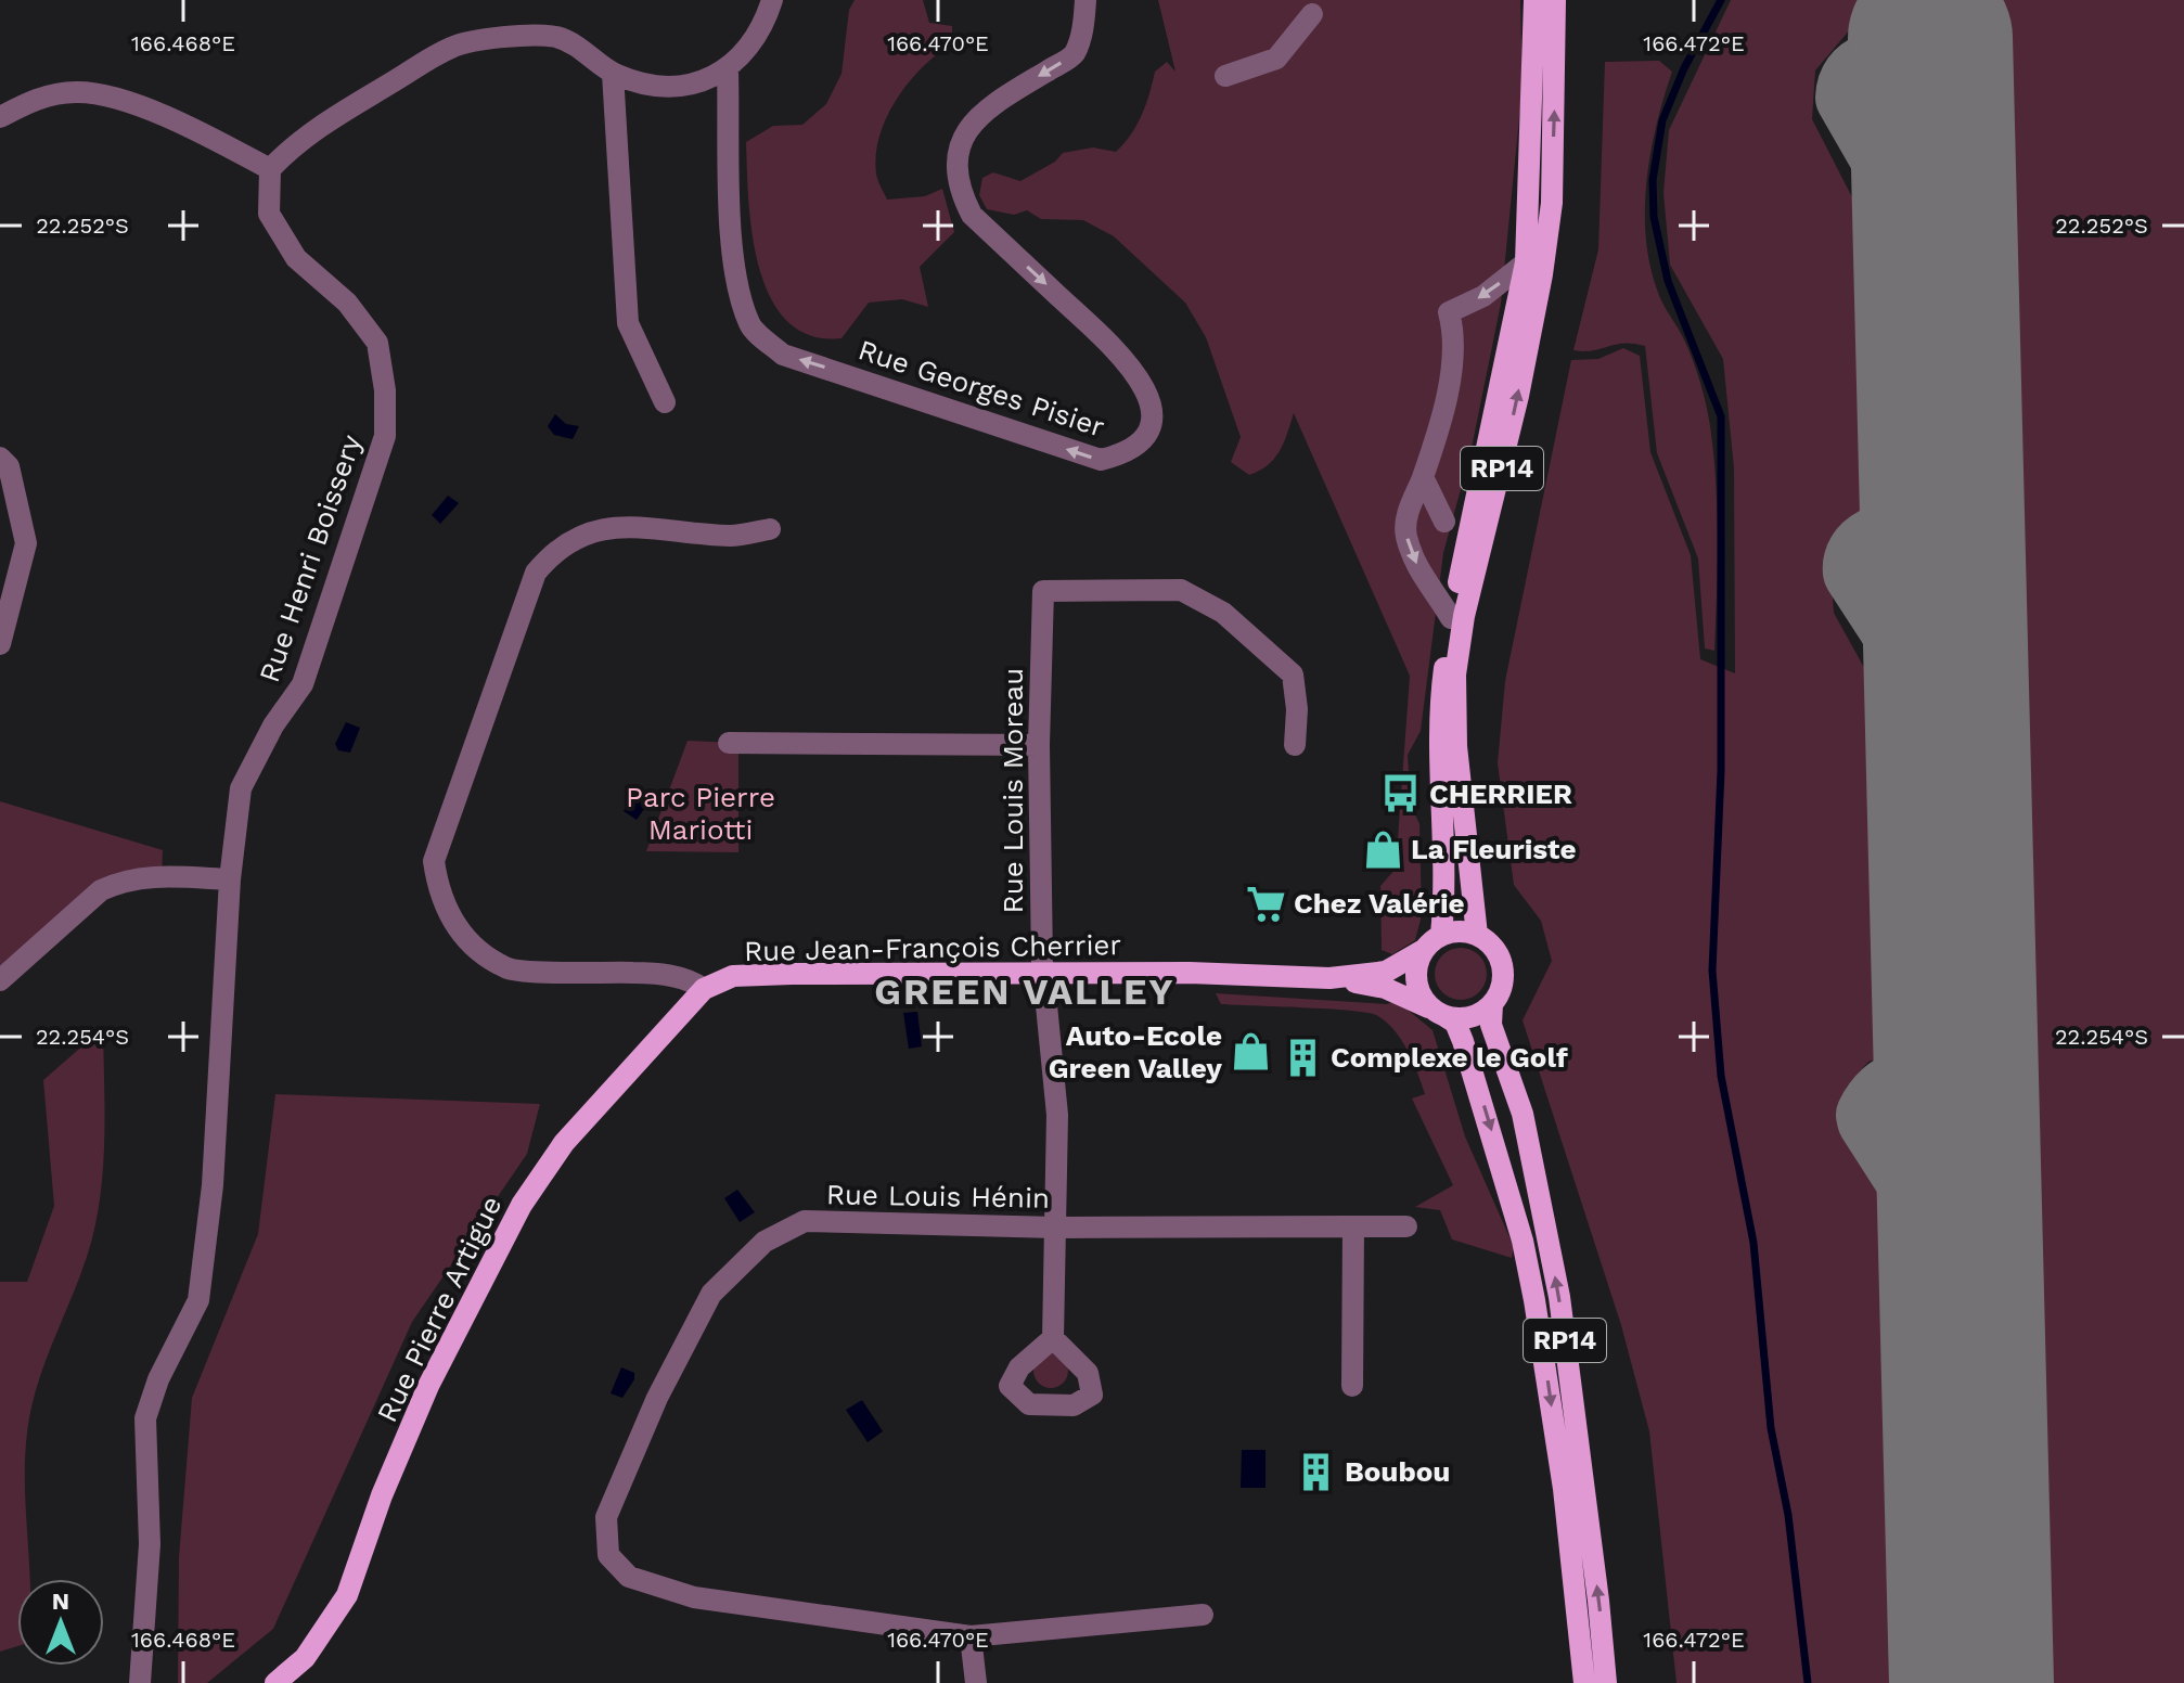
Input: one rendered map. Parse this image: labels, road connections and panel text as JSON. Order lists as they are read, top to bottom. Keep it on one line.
{"streets":{"main road":["RP14","Rue Jean-François Cherrier","Rue Pierre Artigue"],"street":["Rue Georges Pisier","Rue Henri Boissery","Rue Louis Moreau","Rue Louis Hénin"]},"crossings":[["RP14","Rue Jean-François Cherrier"],["Rue Louis Moreau","Rue Jean-François Cherrier"],["Rue Louis Moreau","Rue Louis Hénin"],["Rue Jean-François Cherrier","Rue Pierre Artigue"]],"districts":["GREEN VALLEY"],"parks":["Parc Pierre Mariotti"],"places":{"bus stop":["CHERRIER"],"shop":["La Fleuriste","Auto-Ecole Green Valley"],"supermarket":["Chez Valérie"],"building":["Complexe le Golf","Boubou"]},"north":"top","coordinates":["166.468°E","166.470°E","166.472°E","22.252°S","22.254°S"]}
